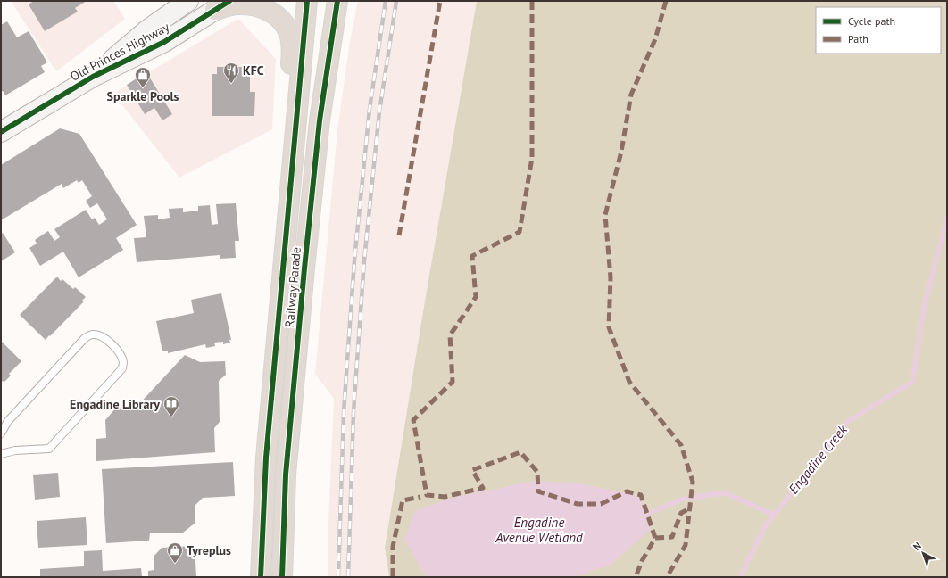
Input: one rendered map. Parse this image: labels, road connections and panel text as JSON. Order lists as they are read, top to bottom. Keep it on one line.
{"streets":{"highway":["Railway Parade"],"street":["Old Princes Highway"]},"water":["Engadine Creek","Engadine Avenue Wetland"],"places":{"restaurant":["KFC"],"shop":["Sparkle Pools","Tyreplus"],"library":["Engadine Library"]},"legend":["Cycle path","Path"],"north":"top left"}
